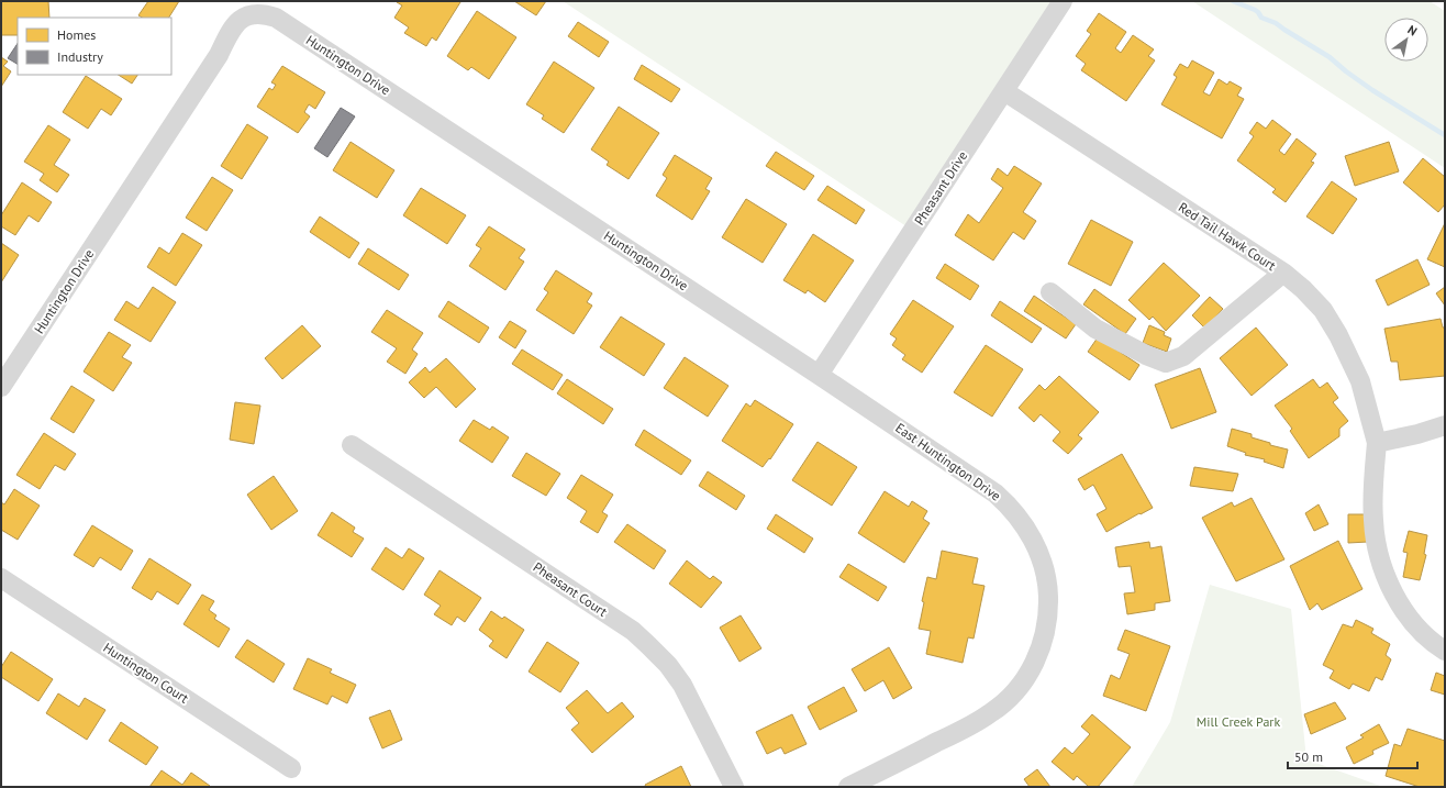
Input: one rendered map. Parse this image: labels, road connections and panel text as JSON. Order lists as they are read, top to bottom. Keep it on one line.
{"streets":{"street":["Huntington Drive","Pheasant Drive","Red Tail Hawk Court","East Huntington Drive","Pheasant Court","Huntington Court"]},"crossings":[["Huntington Drive","Pheasant Drive"],["Huntington Drive","East Huntington Drive"],["Pheasant Drive","Red Tail Hawk Court"],["Pheasant Drive","East Huntington Drive"]],"parks":["Mill Creek Park"],"legend":["Homes","Industry"],"scale_bar":"50 m","north":"top right"}
